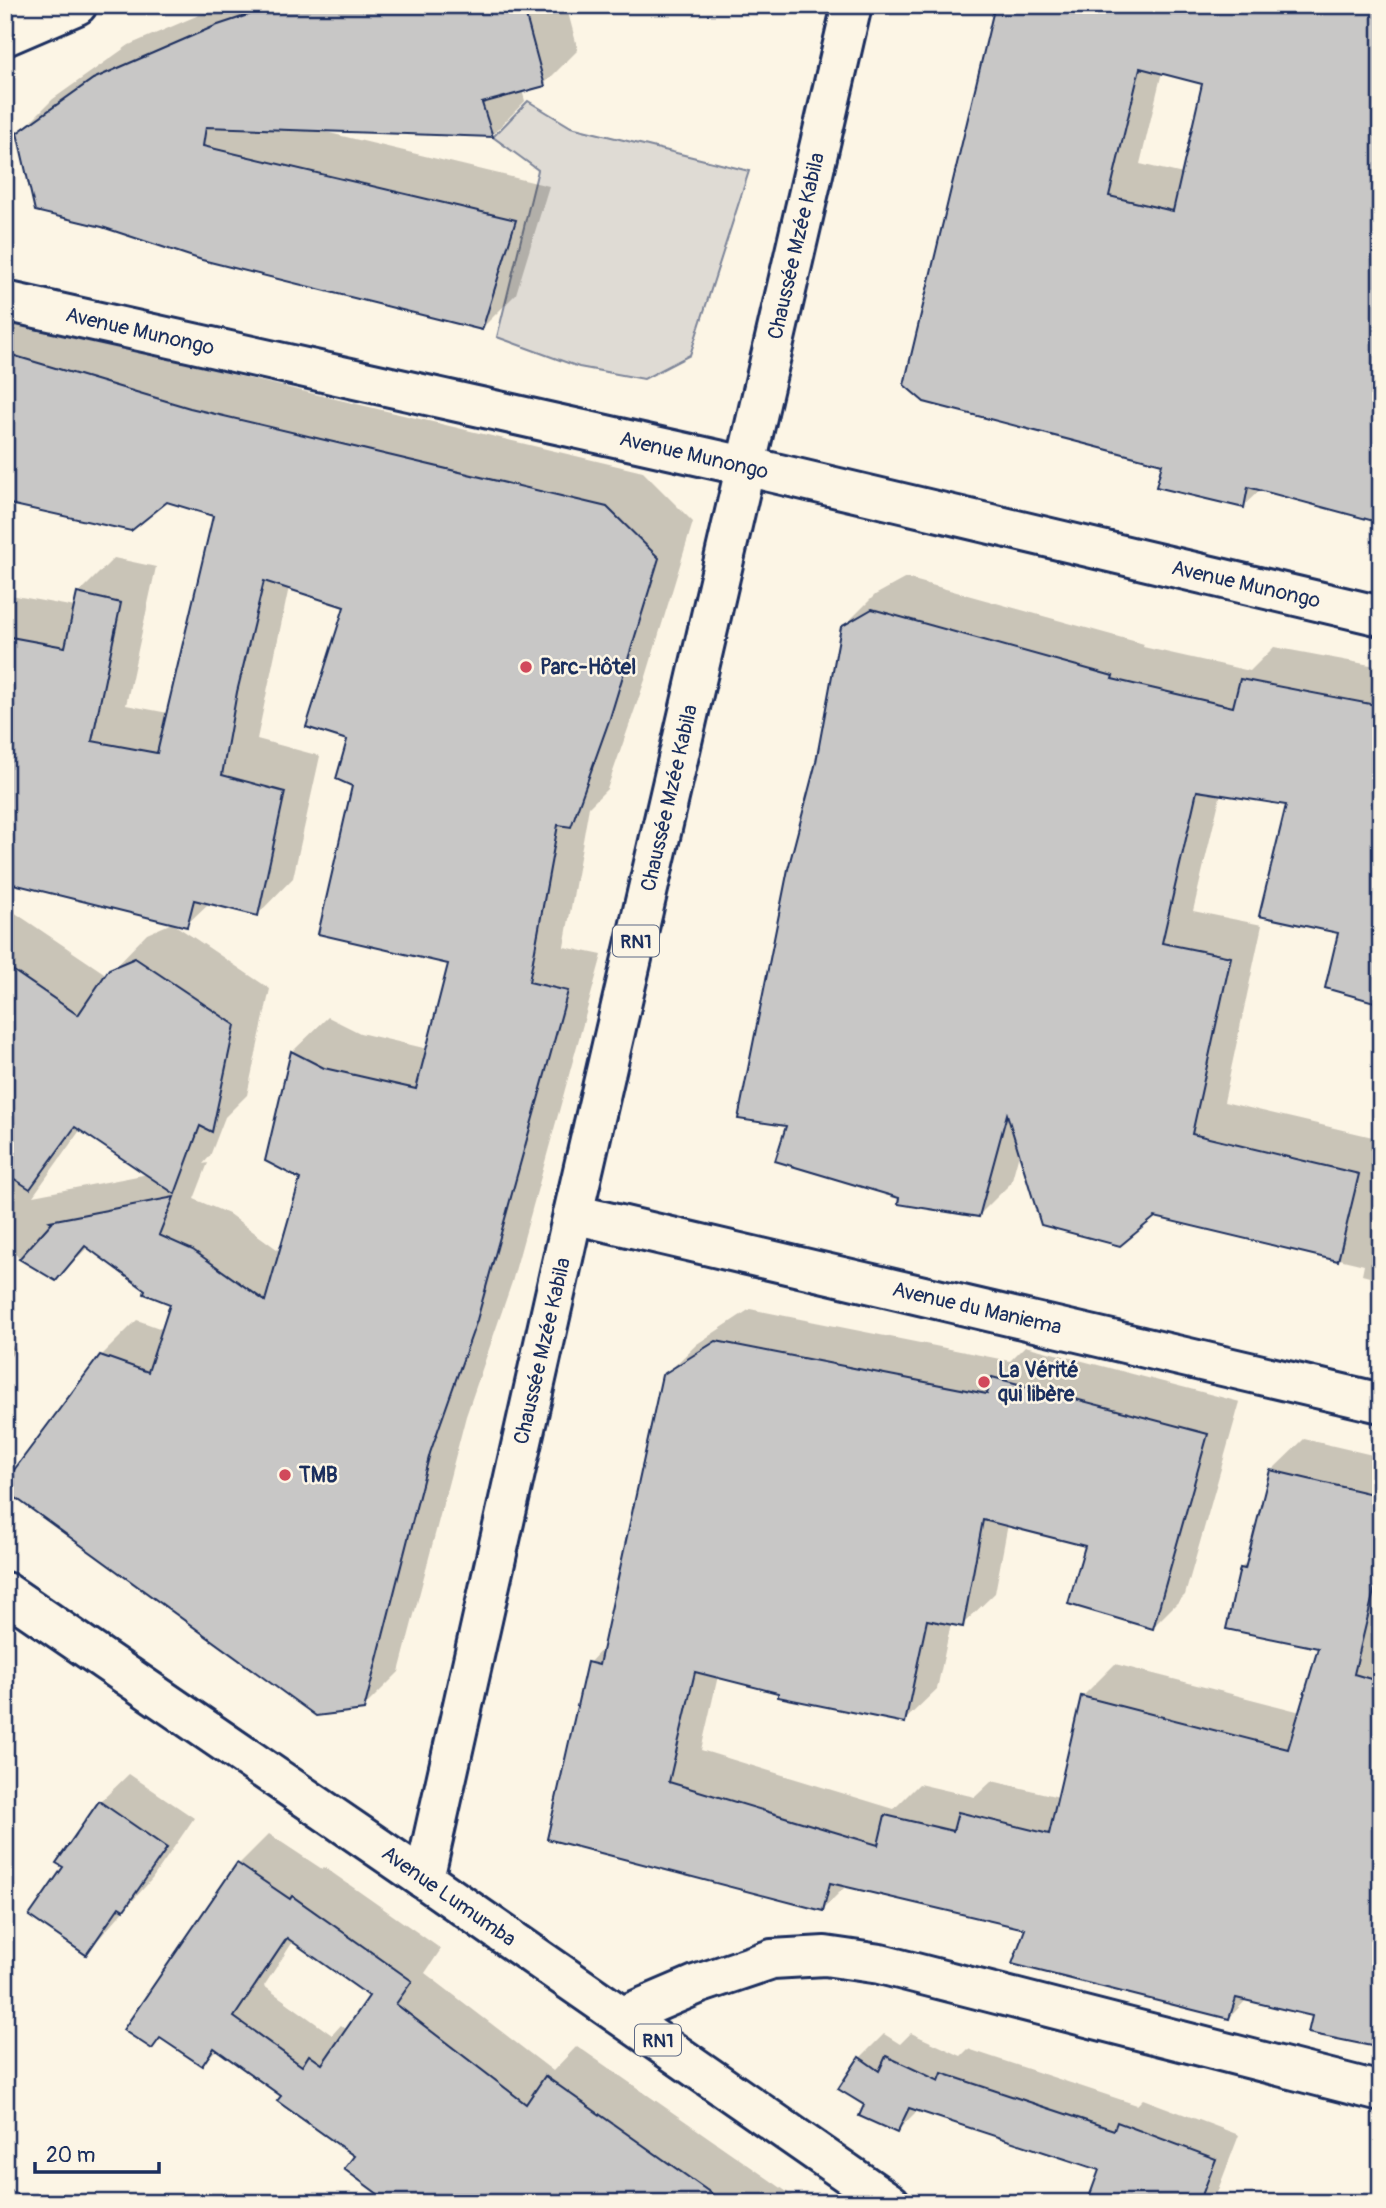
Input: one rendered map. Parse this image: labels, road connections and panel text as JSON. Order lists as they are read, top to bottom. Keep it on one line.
{"streets":{"main road":["Chaussée Mzée Kabila","Avenue Munongo","RN1","Avenue du Maniema","Avenue Lumumba"]},"crossings":[["Chaussée Mzée Kabila","Avenue Munongo"],["Chaussée Mzée Kabila","Avenue du Maniema"],["Chaussée Mzée Kabila","Avenue Lumumba"]],"places":["Parc-Hôtel","La Vérité qui libère","TMB"],"scale_bar":"20 m"}
